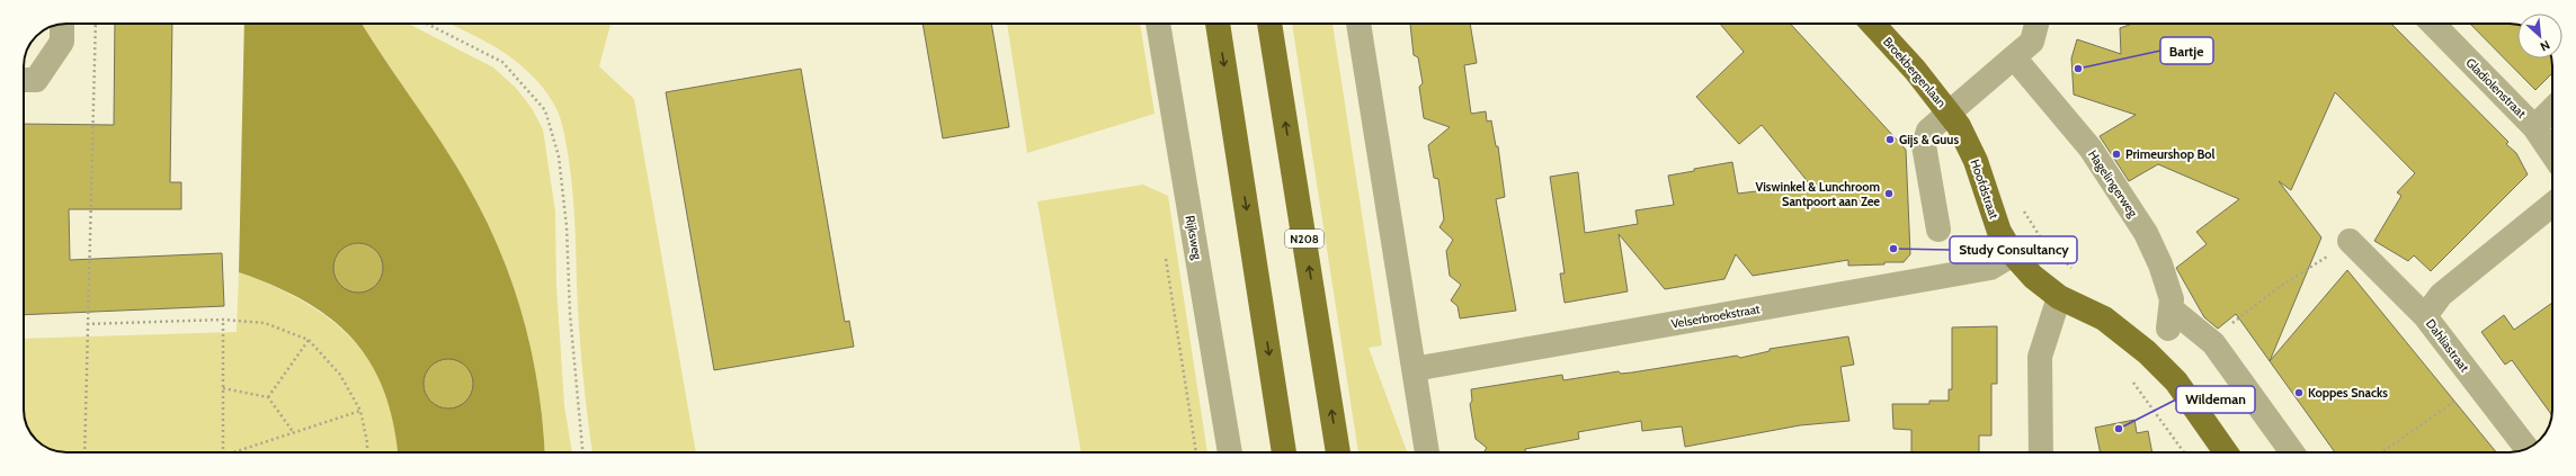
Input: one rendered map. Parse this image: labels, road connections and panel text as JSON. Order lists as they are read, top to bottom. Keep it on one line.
{"streets":{"main road":["Broekbergenlaan","Hoofdstraat","N208"],"street":["Gladiolenstraat","Hagelingerweg","Rijksweg","Velserbroekstraat","Dahliastraat"]},"crossings":[["Broekbergenlaan","Hoofdstraat"],["Hoofdstraat","Velserbroekstraat"]],"places":["Bartje","Gijs & Guus","Primeurshop Bol","Viswinkel & Lunchroom Santpoort aan Zee","Study Consultancy","Koppes Snacks","Wildeman"],"north":"bottom right"}
